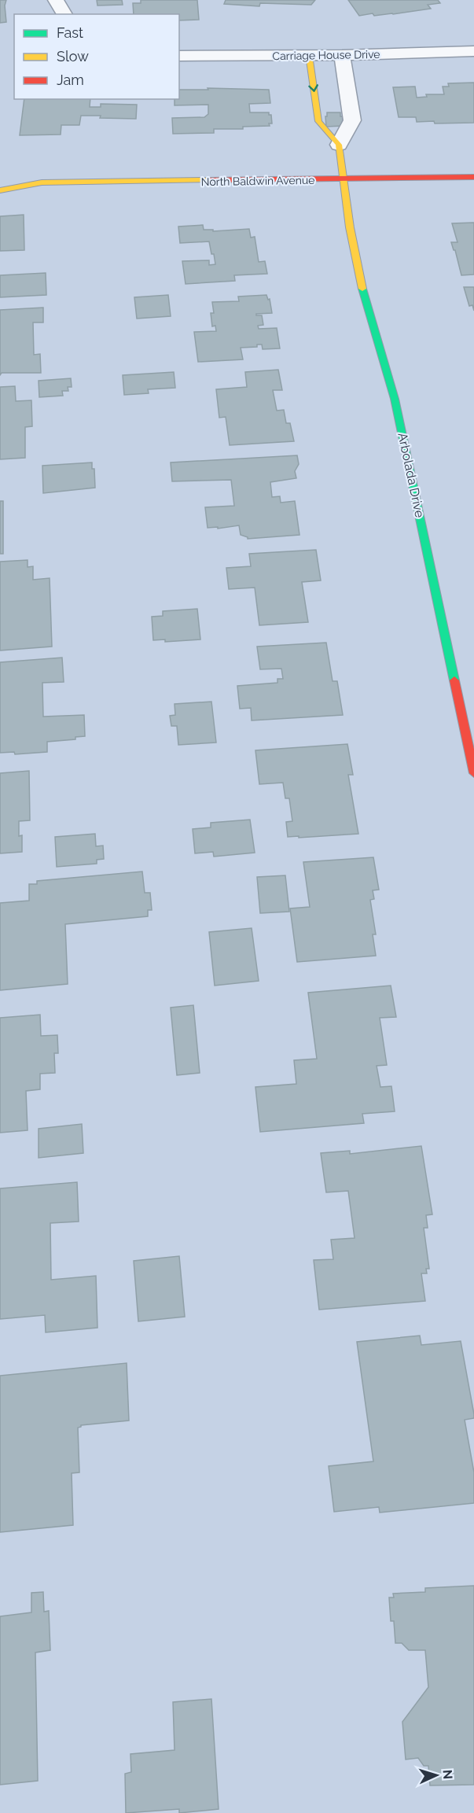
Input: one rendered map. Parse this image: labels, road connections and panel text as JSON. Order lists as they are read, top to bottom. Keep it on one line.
{"streets":{"street":["Carriage House Drive","North Baldwin Avenue","Arbolada Drive"]},"crossings":[["North Baldwin Avenue","Arbolada Drive"]],"legend":["Fast","Slow","Jam"],"north":"right"}
